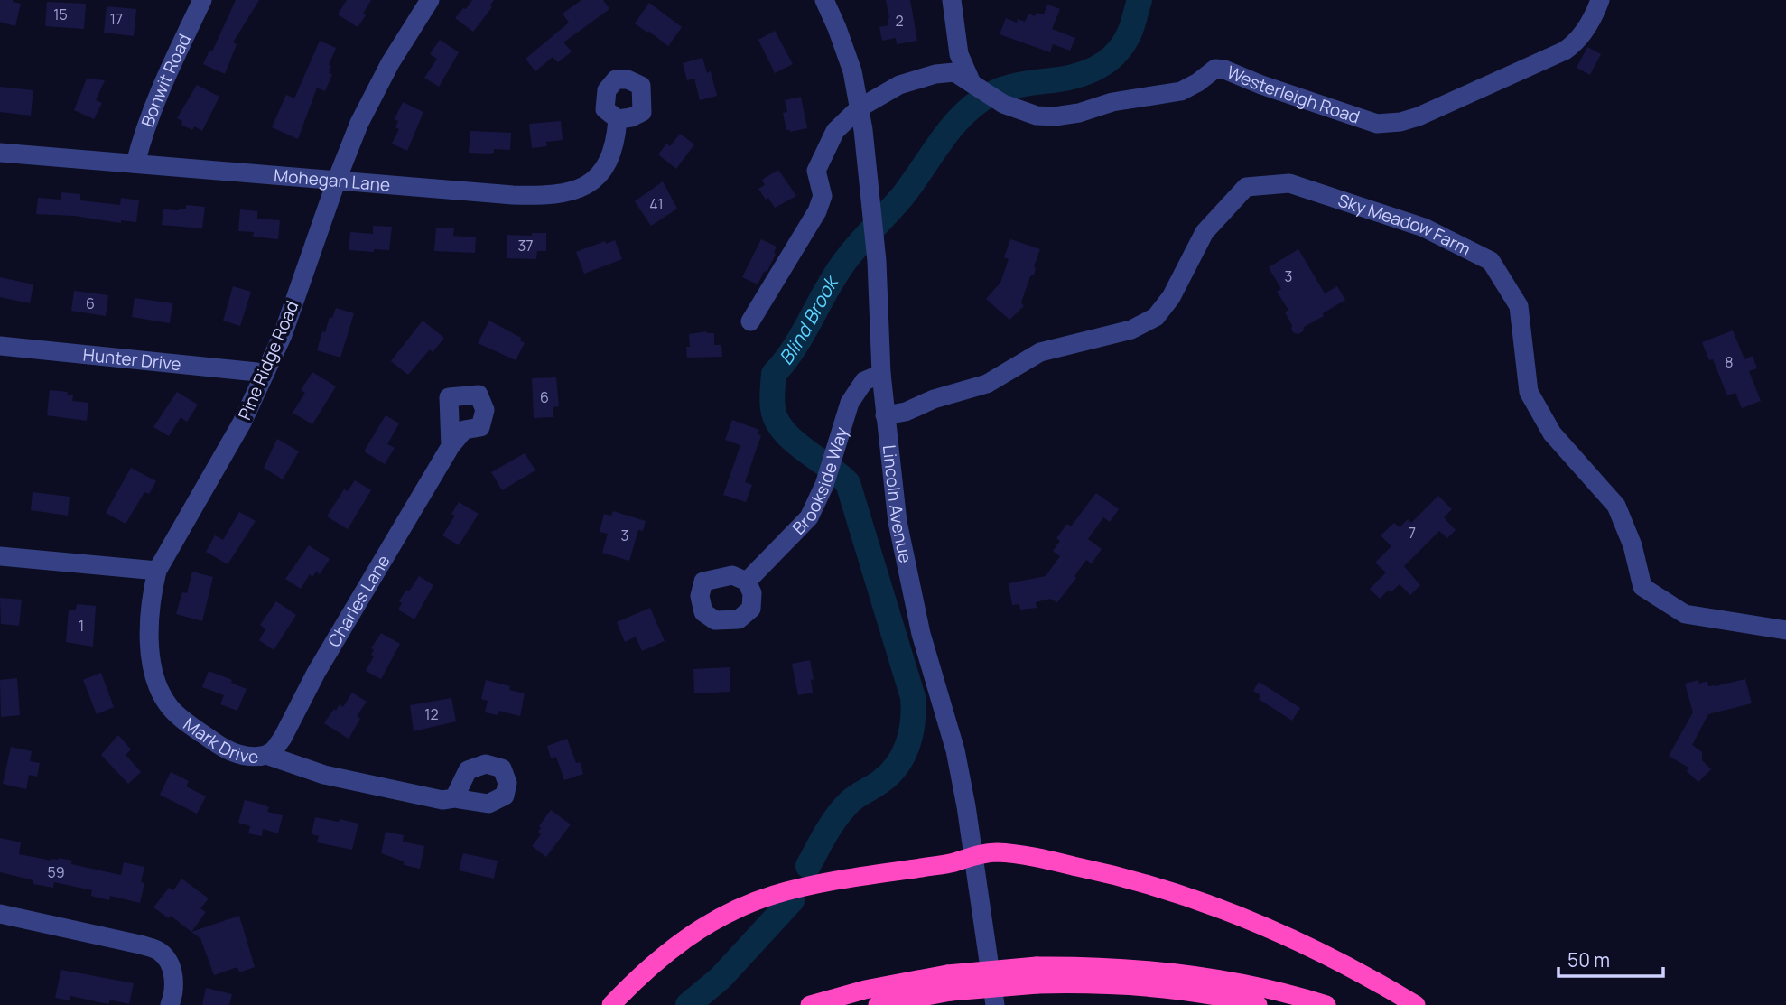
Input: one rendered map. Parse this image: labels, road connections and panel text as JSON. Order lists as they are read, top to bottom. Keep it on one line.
{"streets":{"street":["Bonwit Road","Westerleigh Road","Mohegan Lane","Sky Meadow Farm","Hunter Drive","Pine Ridge Road","Brookside Way","Lincoln Avenue","Charles Lane","Mark Drive"]},"crossings":[["Bonwit Road","Mohegan Lane"],["Westerleigh Road","Lincoln Avenue"],["Mohegan Lane","Pine Ridge Road"],["Sky Meadow Farm","Lincoln Avenue"],["Hunter Drive","Pine Ridge Road"],["Pine Ridge Road","Mark Drive"],["Brookside Way","Lincoln Avenue"],["Charles Lane","Mark Drive"]],"water":["Blind Brook"],"house_numbers":["15","17","2","41","37","3","6","8","6","7","3","1","12","59"],"scale_bar":"50 m"}
